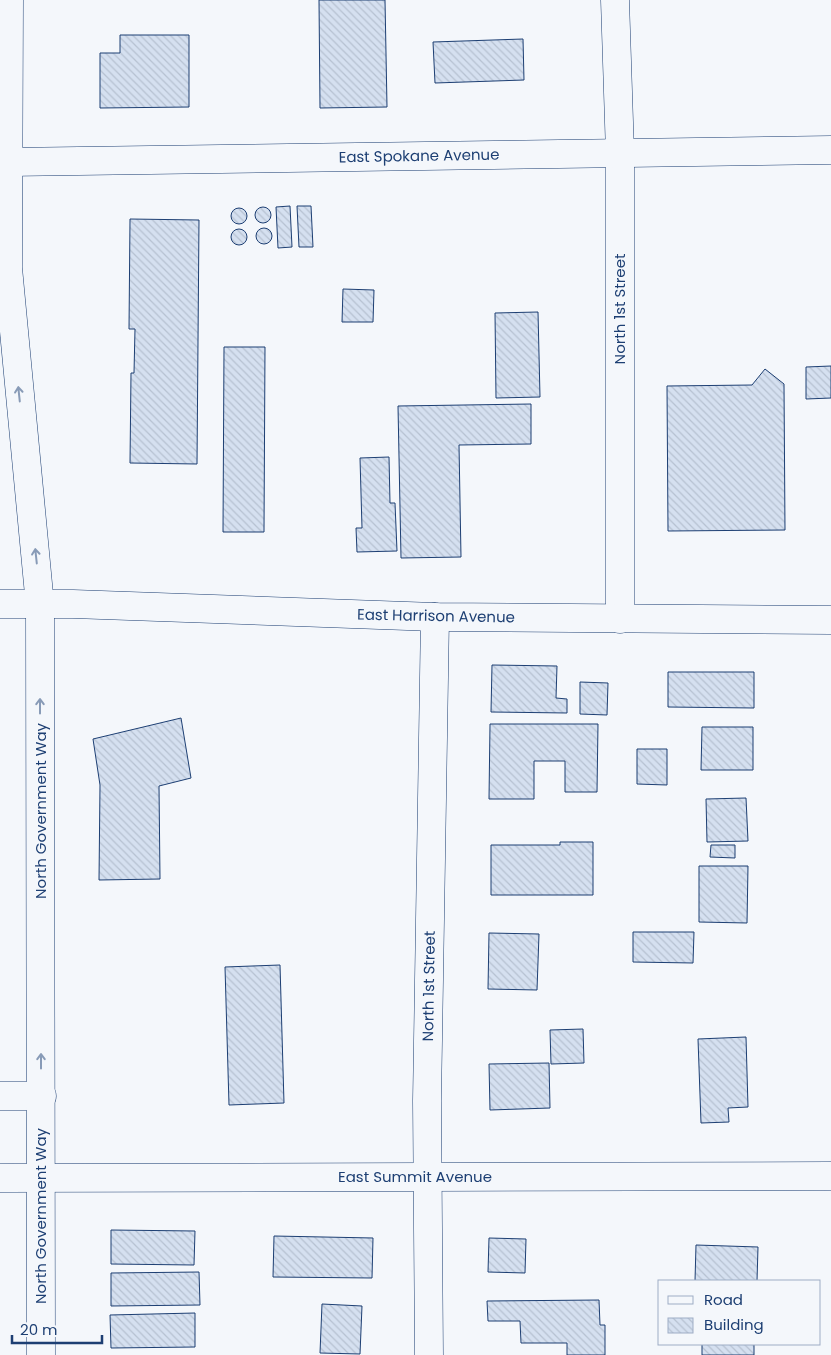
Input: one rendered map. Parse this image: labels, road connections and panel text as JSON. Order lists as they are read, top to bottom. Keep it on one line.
{"streets":{"street":["East Spokane Avenue","North 1st Street","East Harrison Avenue","North Government Way","East Summit Avenue"]},"crossings":[["East Spokane Avenue","North 1st Street"],["East Spokane Avenue","North Government Way"],["North 1st Street","East Harrison Avenue"],["North 1st Street","East Summit Avenue"],["East Harrison Avenue","North Government Way"],["North Government Way","East Summit Avenue"]],"one_way":["North Government Way"],"legend":["Road","Building"],"scale_bar":"20 m"}
